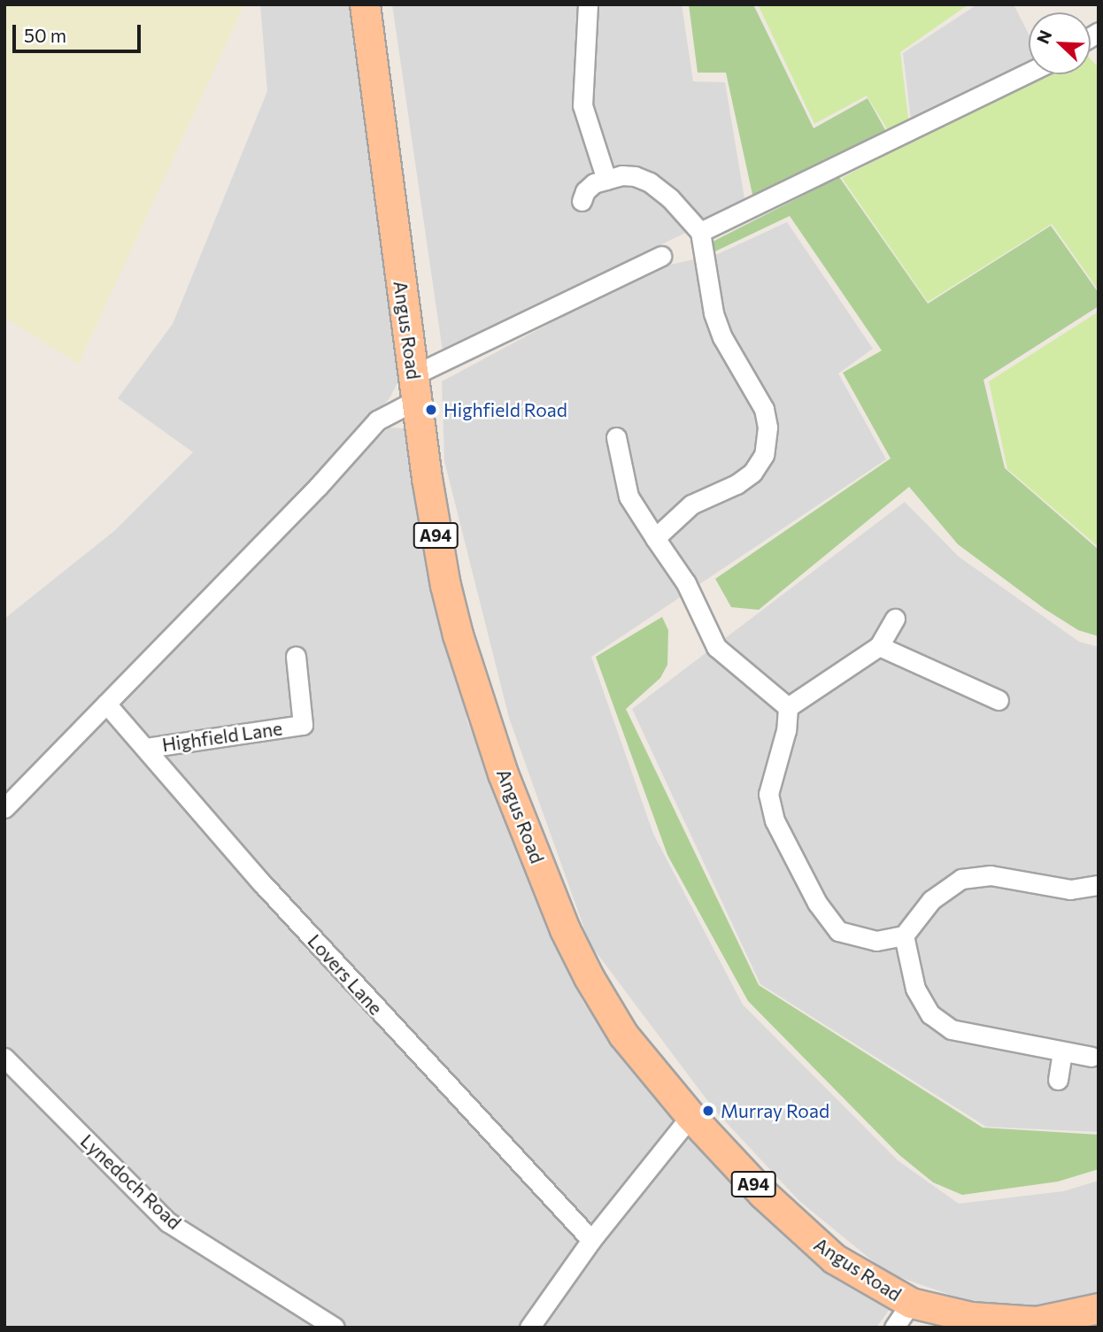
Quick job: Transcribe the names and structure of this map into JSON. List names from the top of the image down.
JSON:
{
  "streets": {
    "main road": ["Angus Road", "A94"],
    "street": ["Highfield Lane", "Lovers Lane", "Lynedoch Road"]
  },
  "crossings": [
    ["Highfield Lane", "Lovers Lane"]
  ],
  "places": ["Highfield Road", "Murray Road"],
  "scale_bar": "50 m",
  "north": "top left"
}
